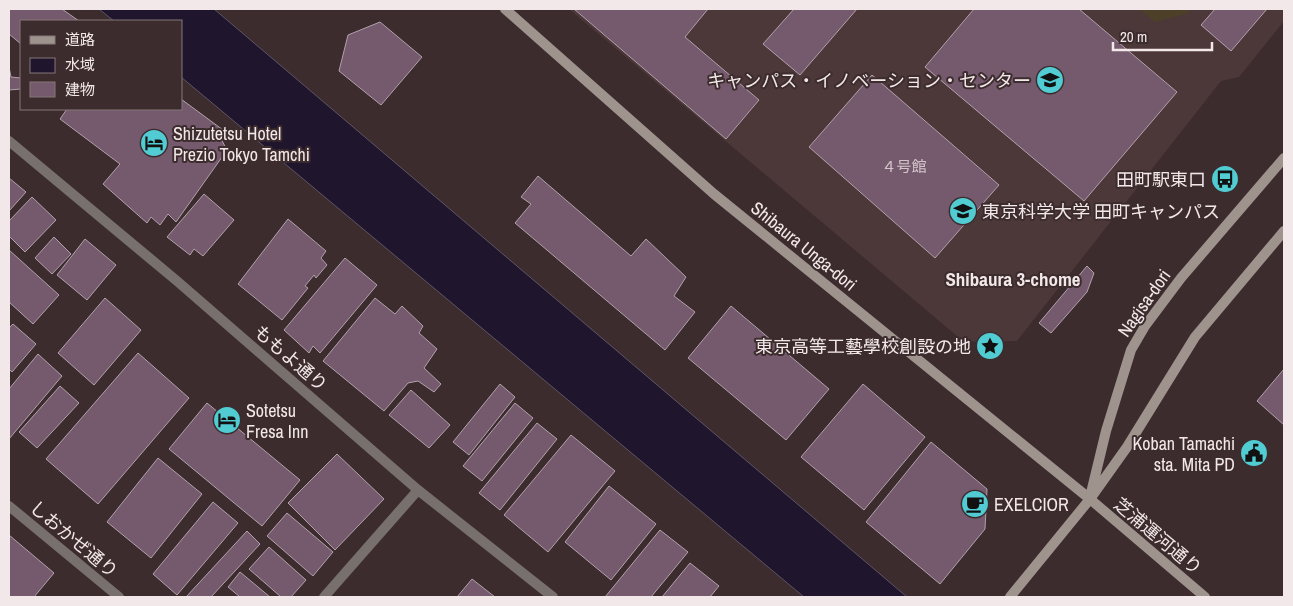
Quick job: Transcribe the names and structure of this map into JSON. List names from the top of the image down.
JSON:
{
  "streets": {
    "street": [
      "Shibaura Unga-dori",
      "Nagisa-dori",
      "ももよ通り",
      "芝浦運河通り",
      "しおかぜ通り"
    ]
  },
  "crossings": [
    ["Shibaura Unga-dori", "Nagisa-dori"],
    ["Shibaura Unga-dori", "芝浦運河通り"],
    ["Nagisa-dori", "芝浦運河通り"]
  ],
  "districts": ["Shibaura 3-chome"],
  "places": {
    "school or university": ["キャンパス・イノベーション・センター", "東京科学大学 田町キャンパス"],
    "hotel": ["Shizutetsu Hotel Prezio Tokyo Tamchi", "Sotetsu Fresa Inn"],
    "bus stop": ["田町駅東口"],
    "place": ["東京高等工藝學校創設の地"],
    "public building": ["Koban Tamachi sta. Mita PD"],
    "cafe": ["EXELCIOR"]
  },
  "house_numbers": ["４号館"],
  "legend": ["道路", "水域", "建物"],
  "scale_bar": "20 m"
}
